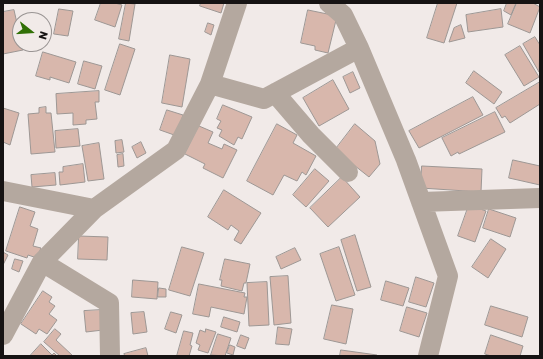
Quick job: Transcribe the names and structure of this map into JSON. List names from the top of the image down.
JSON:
{
  "north": "right"
}
